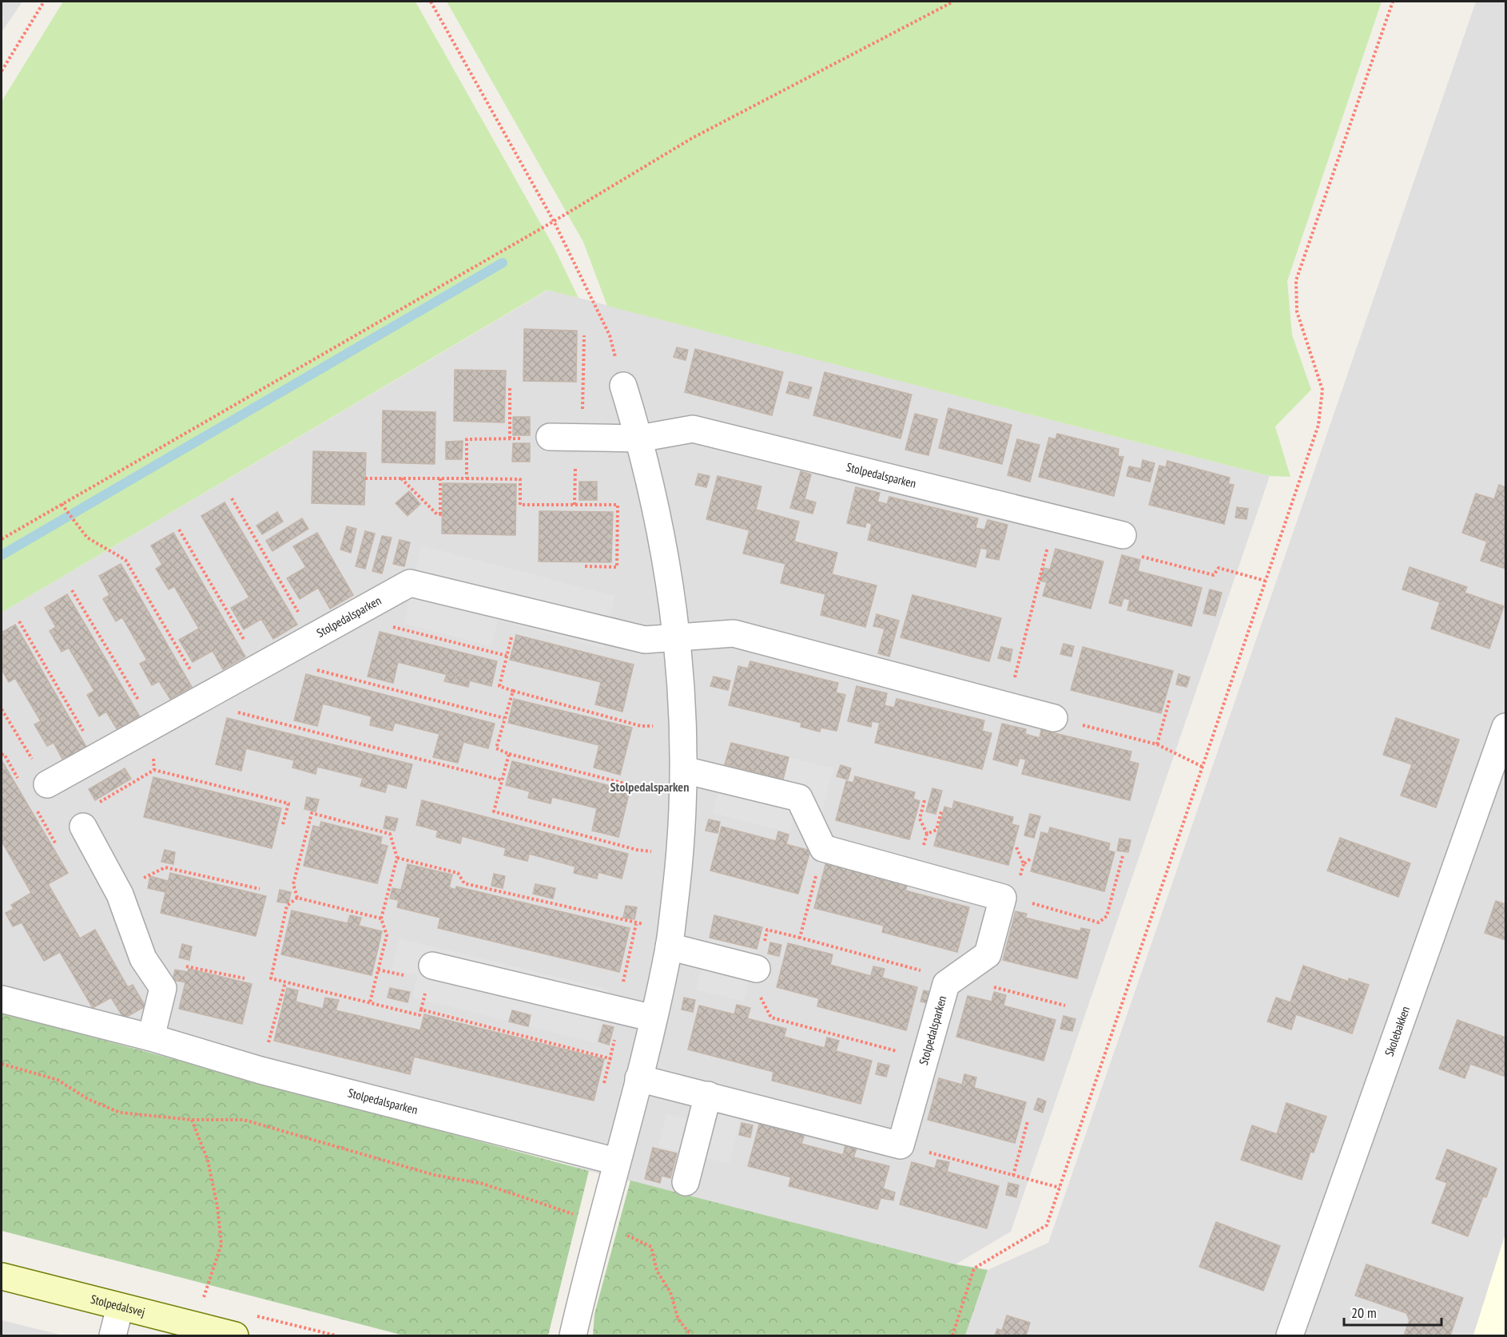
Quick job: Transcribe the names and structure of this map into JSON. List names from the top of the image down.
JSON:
{
  "streets": {
    "street": ["Stolpedalsparken", "Skolebakken", "Stolpedalsvej"]
  },
  "districts": ["Stolpedalsparken"],
  "scale_bar": "20 m"
}
